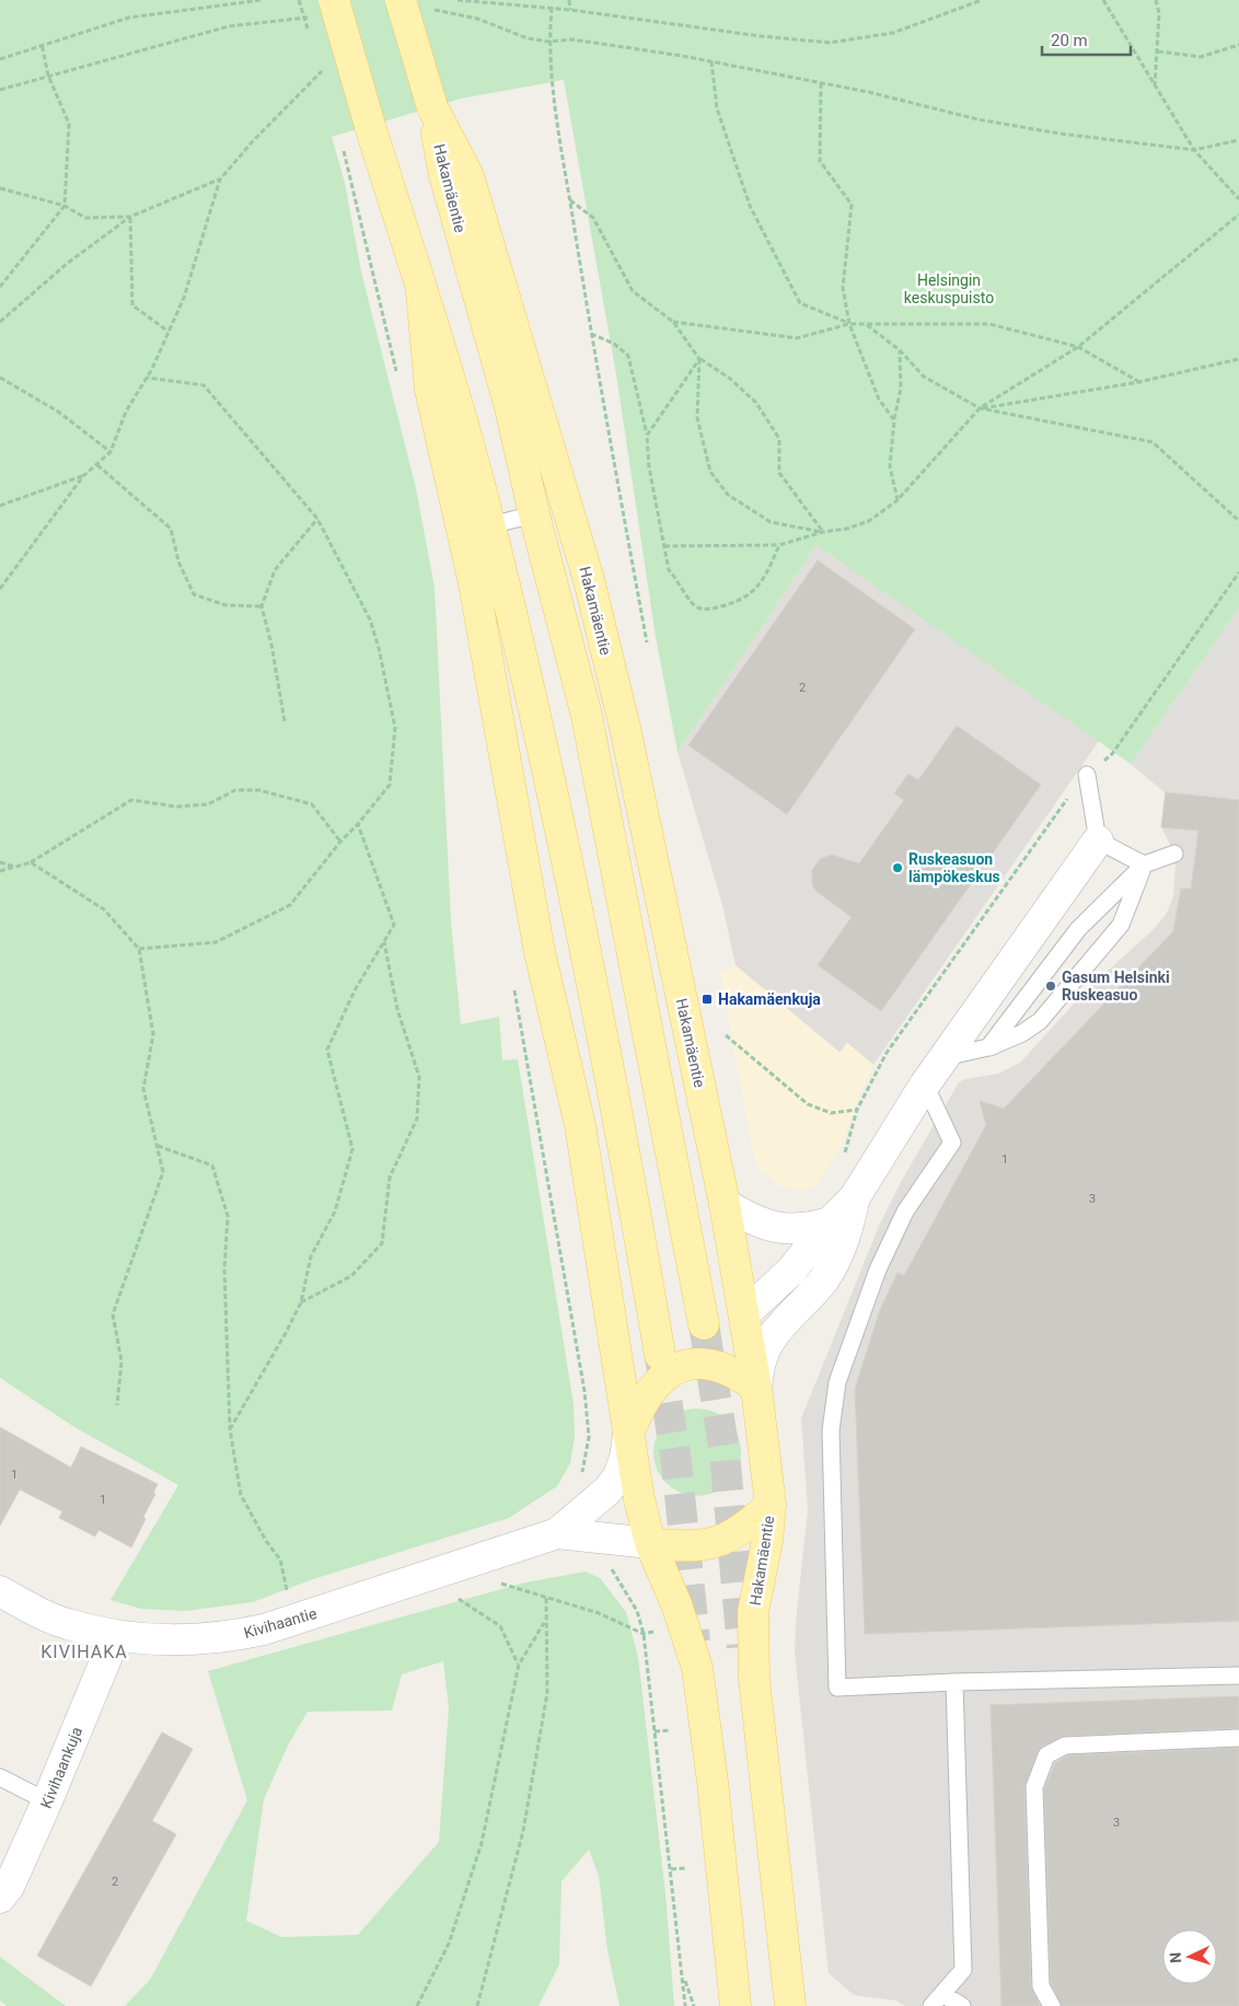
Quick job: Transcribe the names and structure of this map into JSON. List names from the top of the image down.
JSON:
{
  "streets": {
    "main road": ["Hakamäentie"],
    "street": ["Kivihaantie", "Kivihaankuja"]
  },
  "crossings": [
    ["Hakamäentie", "Kivihaantie"],
    ["Kivihaantie", "Kivihaankuja"]
  ],
  "districts": ["KIVIHAKA"],
  "parks": ["Helsingin keskuspuisto"],
  "places": {
    "other": ["Ruskeasuon lämpökeskus", "Gasum Helsinki Ruskeasuo"],
    "transit": ["Hakamäenkuja"]
  },
  "house_numbers": [
    "2",
    "1",
    "3",
    "1",
    "1",
    "3",
    "2"
  ],
  "scale_bar": "20 m",
  "north": "left"
}
